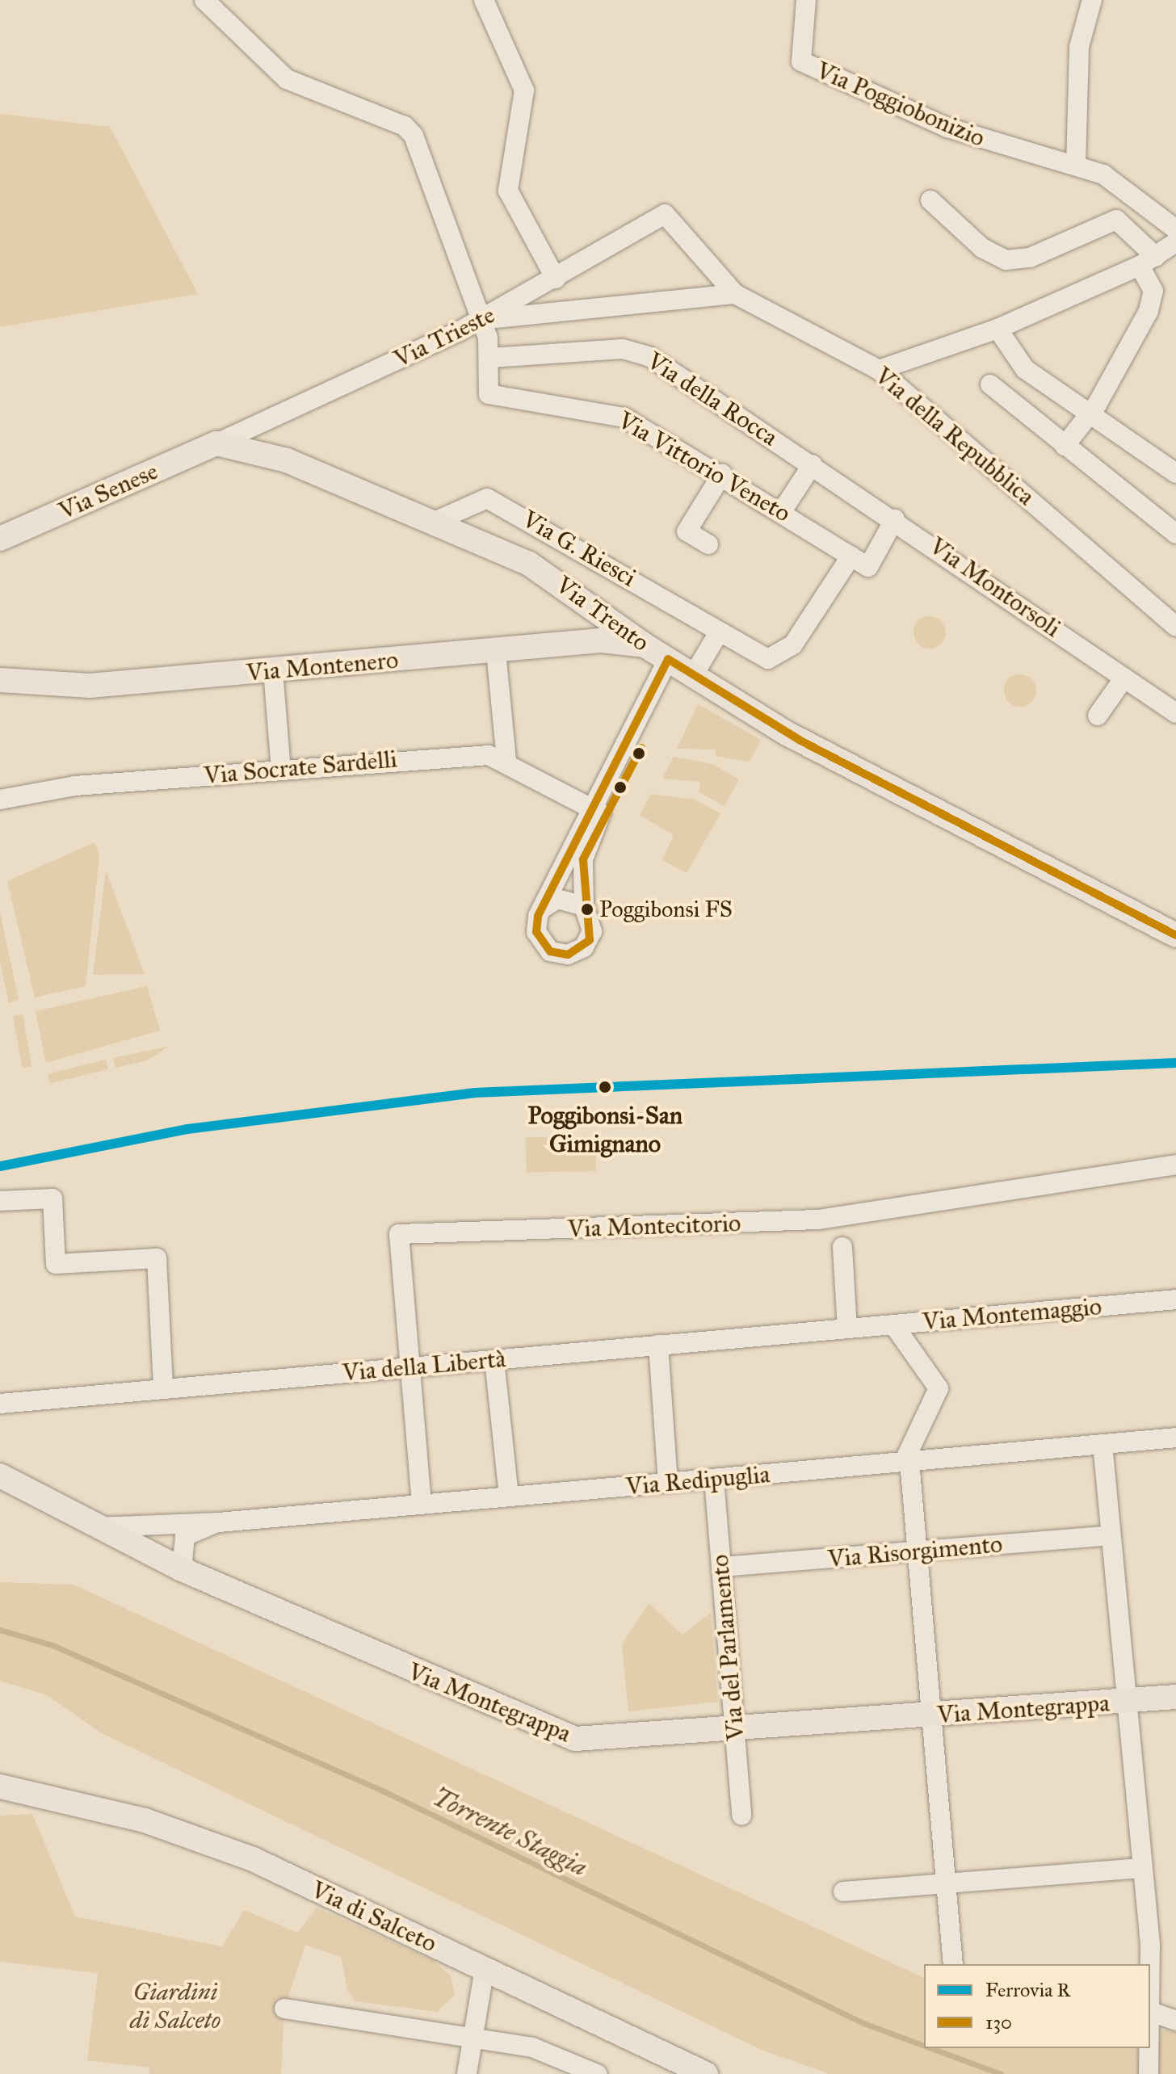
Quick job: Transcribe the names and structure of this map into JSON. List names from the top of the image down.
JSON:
{
  "streets": {
    "main road": [
      "Via Senese",
      "Via Trento",
      "Via Montenero",
      "Via Montegrappa",
      "Via di Salceto"
    ],
    "street": [
      "Via Poggiobonizio",
      "Via Trieste",
      "Via della Rocca",
      "Via della Repubblica",
      "Via Vittorio Veneto",
      "Via G. Riesci",
      "Via Montorsoli",
      "Via Socrate Sardelli",
      "Via Montecitorio",
      "Via Montemaggio",
      "Via della Libertà",
      "Via Redipuglia",
      "Via Risorgimento",
      "Via del Parlamento"
    ]
  },
  "crossings": [
    ["Via Trieste", "Via della Repubblica"],
    ["Via Trieste", "Via Senese"],
    ["Via Trieste", "Via Trento"],
    ["Via della Rocca", "Via Vittorio Veneto"],
    ["Via della Rocca", "Via Montorsoli"],
    ["Via Vittorio Veneto", "Via G. Riesci"],
    ["Via Vittorio Veneto", "Via Montorsoli"],
    ["Via Senese", "Via Trento"],
    ["Via G. Riesci", "Via Trento"],
    ["Via Trento", "Via Montenero"],
    ["Via Montecitorio", "Via della Libertà"],
    ["Via Montecitorio", "Via Redipuglia"],
    ["Via Montemaggio", "Via della Libertà"],
    ["Via Redipuglia", "Via del Parlamento"],
    ["Via Redipuglia", "Via Montegrappa"],
    ["Via Risorgimento", "Via del Parlamento"],
    ["Via del Parlamento", "Via Montegrappa"]
  ],
  "water": ["Torrente Staggia"],
  "parks": ["Giardini di Salceto"],
  "places": ["Poggibonsi FS", "Poggibonsi-San Gimignano"],
  "lines": ["transit line 130", "rail line R"],
  "legend": ["Ferrovia R", "130"]
}
